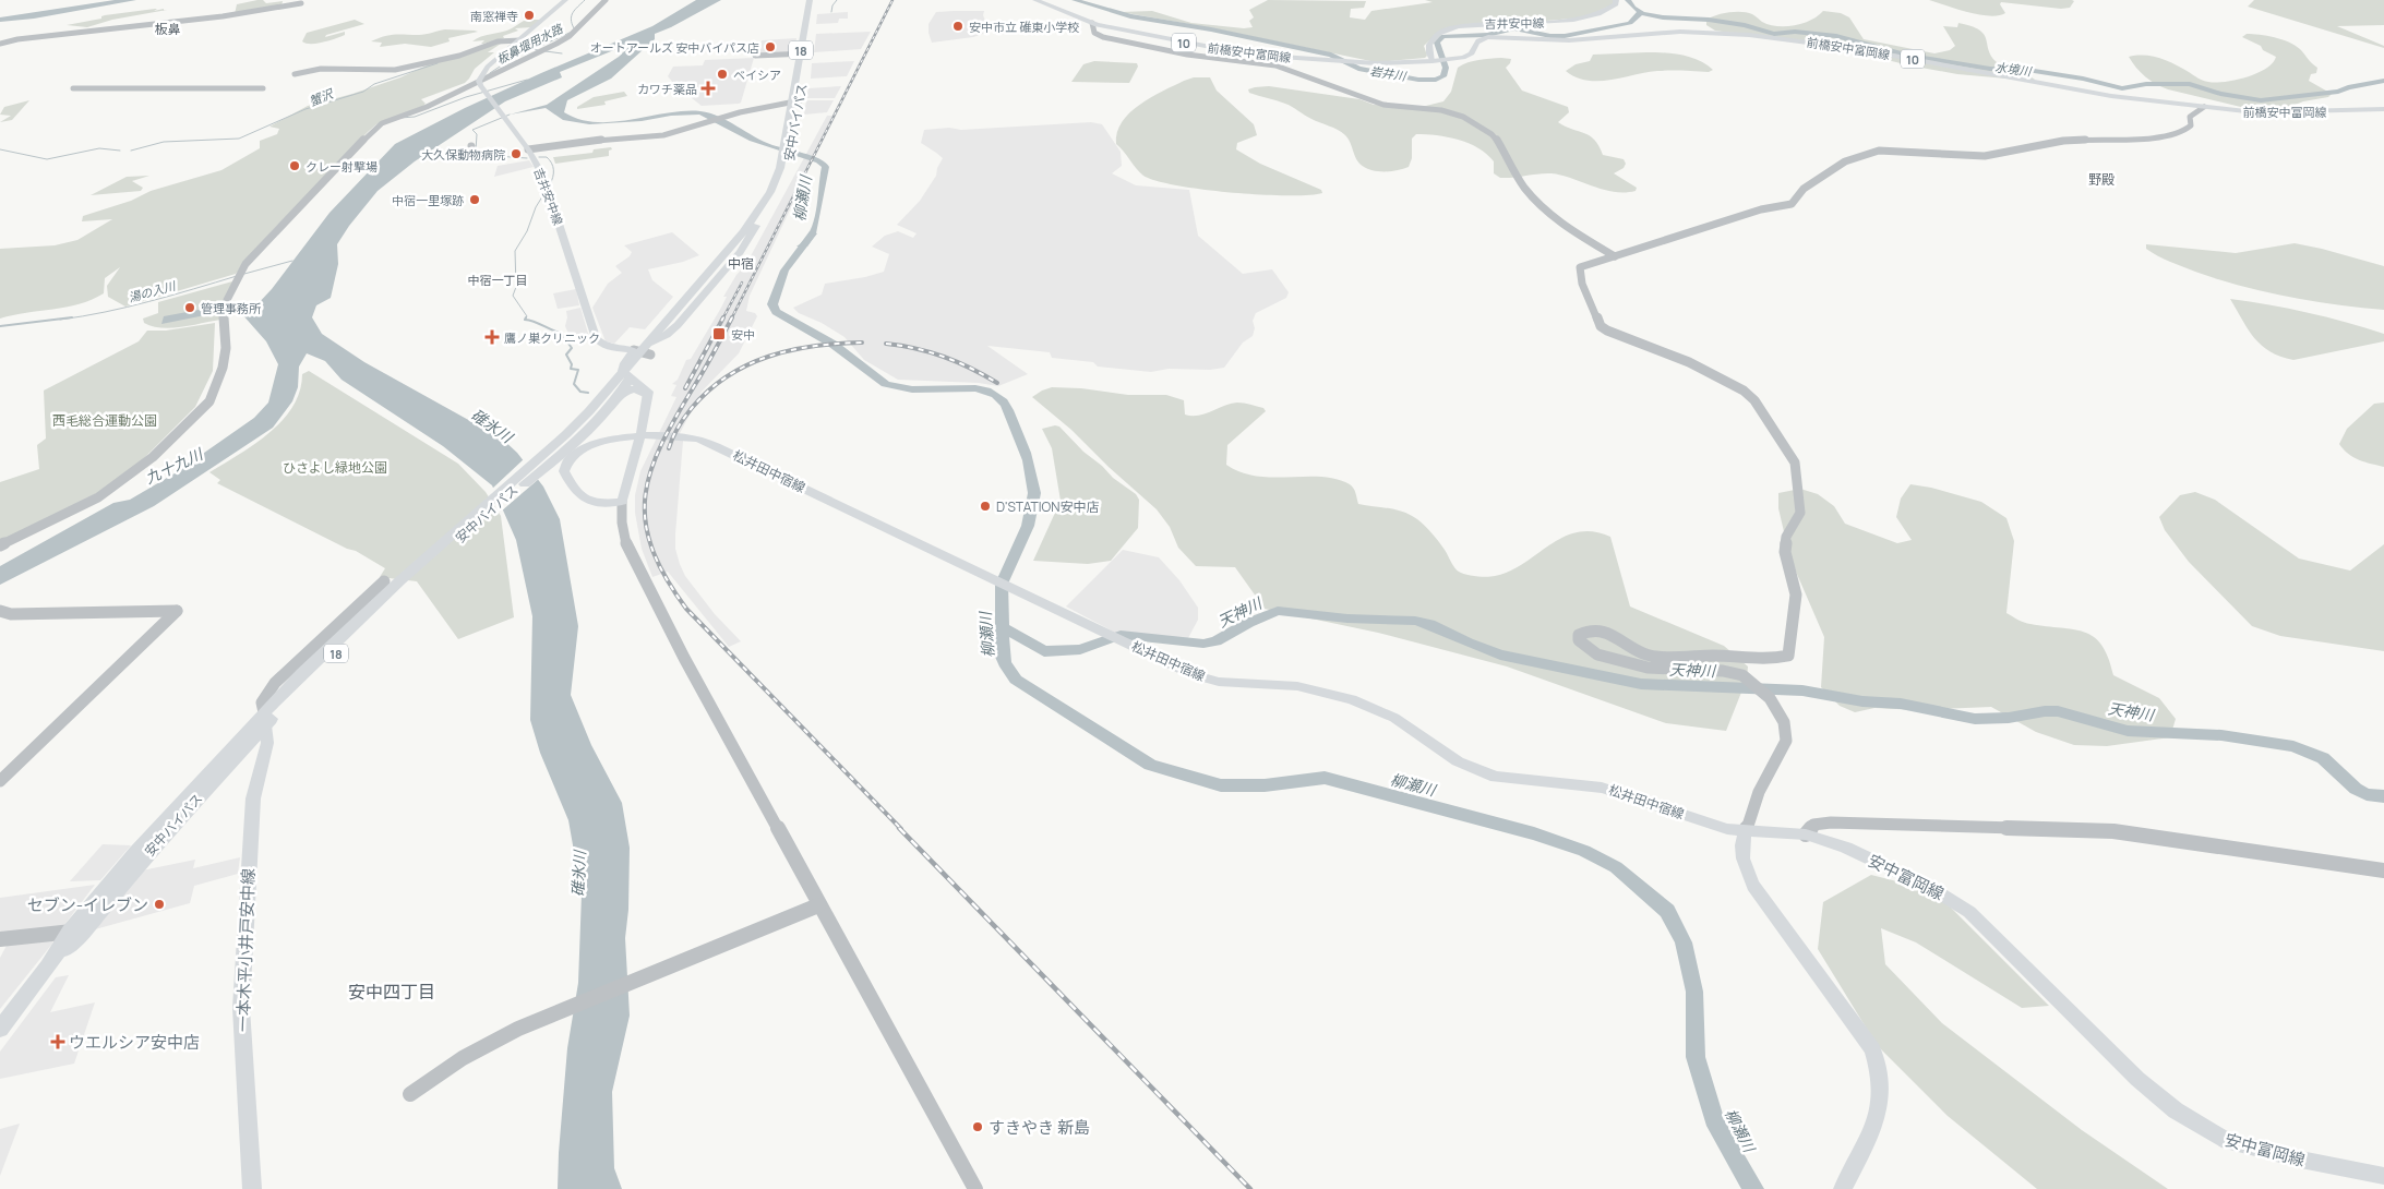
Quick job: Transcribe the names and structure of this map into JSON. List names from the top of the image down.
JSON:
{
  "streets": {
    "main road": [
      "吉井安中線",
      "10",
      "前橋安中富岡線",
      "18",
      "安中バイパス",
      "松井田中宿線",
      "安中富岡線",
      "一本木平小井戸安中線"
    ]
  },
  "crossings": [
    ["吉井安中線", "前橋安中富岡線"],
    ["安中バイパス", "一本木平小井戸安中線"],
    ["松井田中宿線", "安中富岡線"]
  ],
  "districts": [
    "板鼻",
    "野殿",
    "中宿",
    "中宿一丁目",
    "安中四丁目"
  ],
  "water": [
    "板鼻堰用水路",
    "水境川",
    "岩井川",
    "蟹沢",
    "柳瀬川",
    "湯の入川",
    "碓氷川",
    "九十九川",
    "天神川"
  ],
  "parks": ["西毛総合運動公園", "ひさよし緑地公園"],
  "places": {
    "other": [
      "南窓禅寺",
      "安中市立 碓東小学校",
      "オートアールズ 安中バイパス店",
      "ベイシア",
      "大久保動物病院",
      "クレー射撃場",
      "中宿一里塚跡",
      "管理事務所",
      "D'STATION安中店",
      "セブン-イレブン",
      "すきやき 新島"
    ],
    "health": ["カワチ薬品", "鷹ノ巣クリニック", "ウエルシア安中店"],
    "transit": ["安中"]
  }
}
